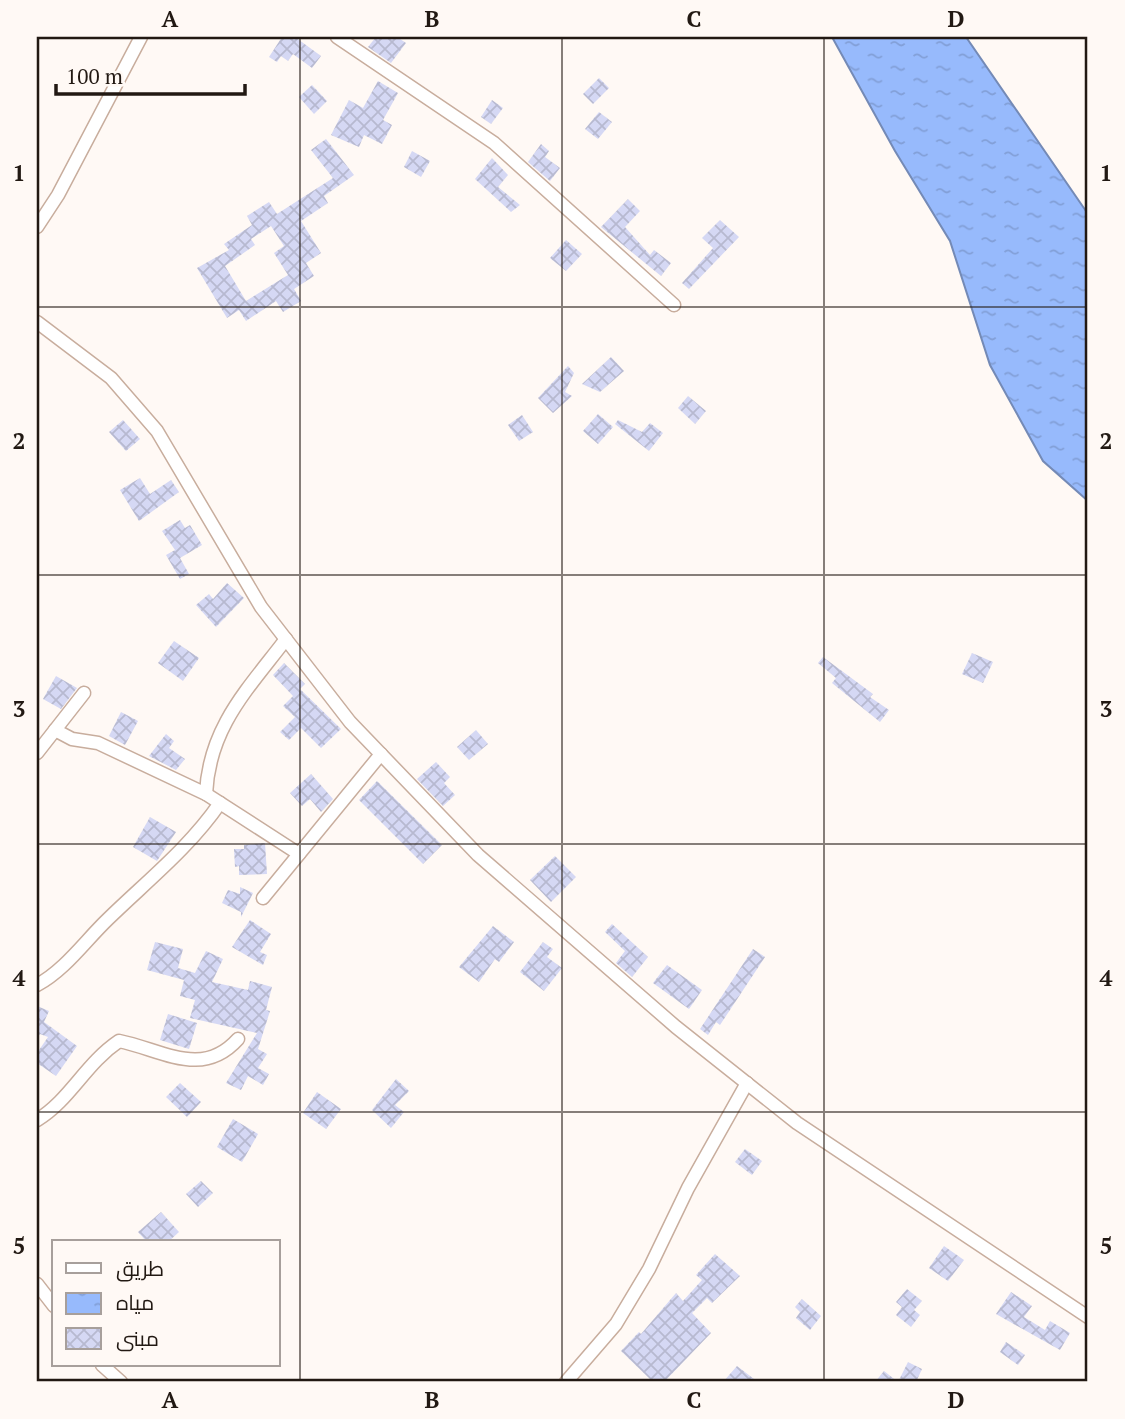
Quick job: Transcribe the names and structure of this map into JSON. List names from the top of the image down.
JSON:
{
  "legend": ["طريق", "مياه", "مبنى"],
  "scale_bar": "100 m",
  "grid": {
    "columns": [
      "A",
      "B",
      "C",
      "D"
    ],
    "rows": [
      "1",
      "2",
      "3",
      "4",
      "5"
    ]
  }
}
